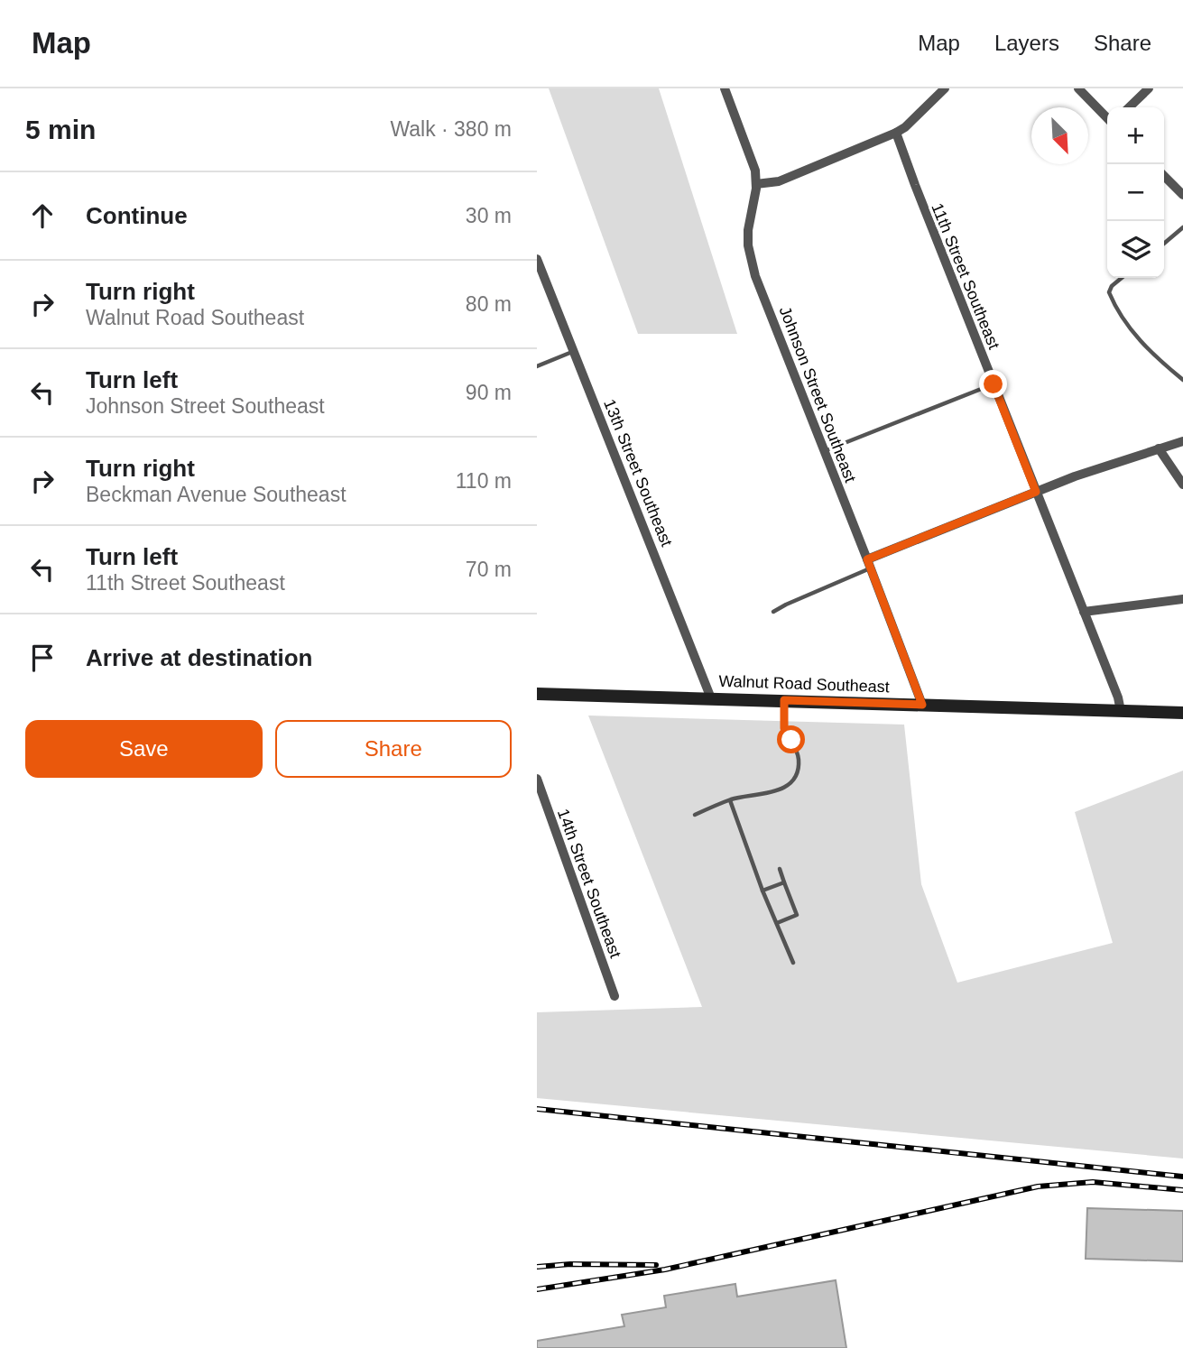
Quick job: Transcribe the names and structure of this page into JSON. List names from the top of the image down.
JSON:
{
  "streets": {
    "main road": ["Walnut Road Southeast"],
    "street": [
      "11th Street Southeast",
      "Johnson Street Southeast",
      "13th Street Southeast",
      "14th Street Southeast"
    ]
  },
  "crossings": [
    ["11th Street Southeast", "Walnut Road Southeast"],
    ["Johnson Street Southeast", "Walnut Road Southeast"],
    ["13th Street Southeast", "Walnut Road Southeast"]
  ],
  "north": "bottom right",
  "page": {
    "header": "Map",
    "nav": ["Map", "Layers", "Share"],
    "heading": ["5 min", "Walk · 380 m"],
    "map_buttons": ["+", "−"],
    "list": [
      ["Continue", "30 m"],
      ["Turn right", "Walnut Road Southeast", "80 m"],
      ["Turn left", "Johnson Street Southeast", "90 m"],
      ["Turn right", "Beckman Avenue Southeast", "110 m"],
      ["Turn left", "11th Street Southeast", "70 m"],
      "Arrive at destination"
    ],
    "buttons": ["Save", "Share"]
  }
}
